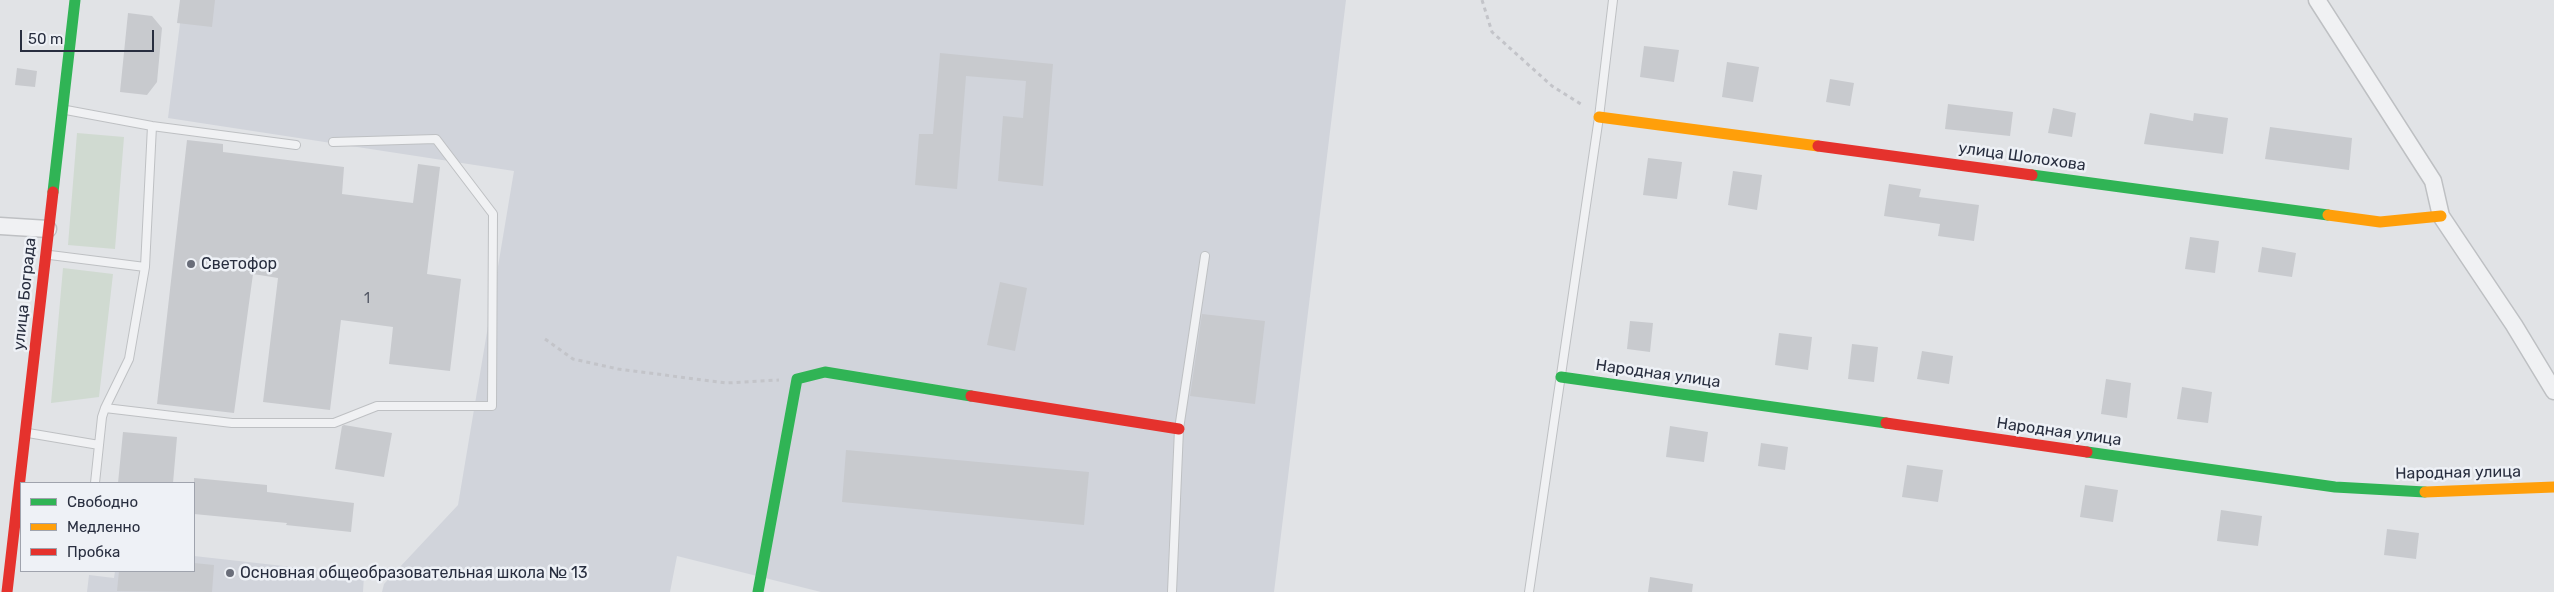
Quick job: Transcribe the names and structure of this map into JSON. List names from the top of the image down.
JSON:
{
  "streets": {
    "street": ["улица Шолохова", "улица Бограда", "Народная улица"]
  },
  "places": ["Светофор", "Основная общеобразовательная школа № 13"],
  "house_numbers": ["1"],
  "legend": ["Свободно", "Медленно", "Пробка"],
  "scale_bar": "50 m"
}
